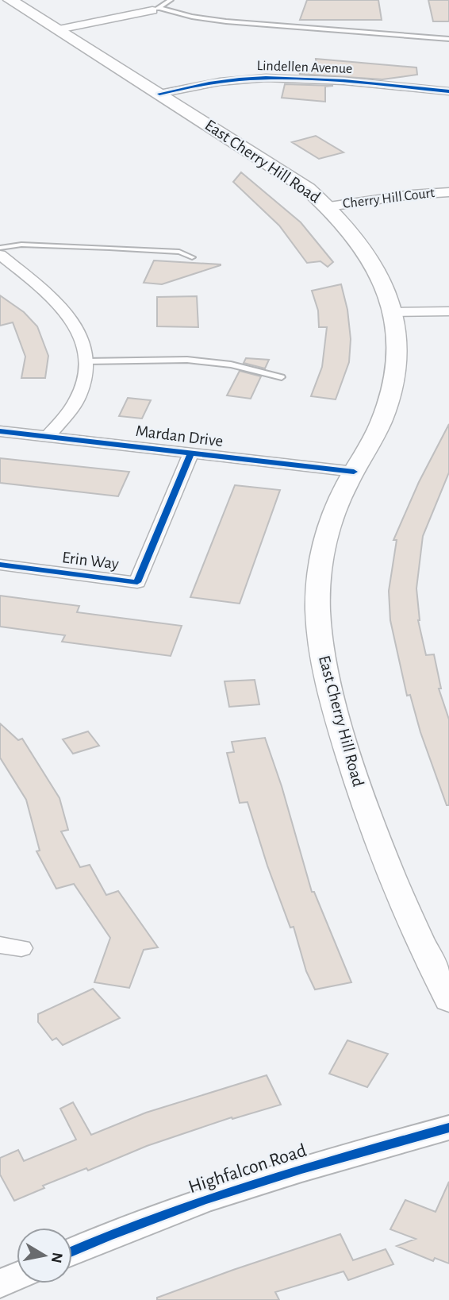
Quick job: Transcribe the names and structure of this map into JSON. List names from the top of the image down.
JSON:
{
  "streets": {
    "main road": ["East Cherry Hill Road"],
    "street": [
      "Lindellen Avenue",
      "Cherry Hill Court",
      "Mardan Drive",
      "Erin Way",
      "Highfalcon Road"
    ]
  },
  "crossings": [
    ["Lindellen Avenue", "East Cherry Hill Road"],
    ["East Cherry Hill Road", "Cherry Hill Court"],
    ["East Cherry Hill Road", "Mardan Drive"],
    ["Mardan Drive", "Erin Way"]
  ],
  "north": "right"
}
